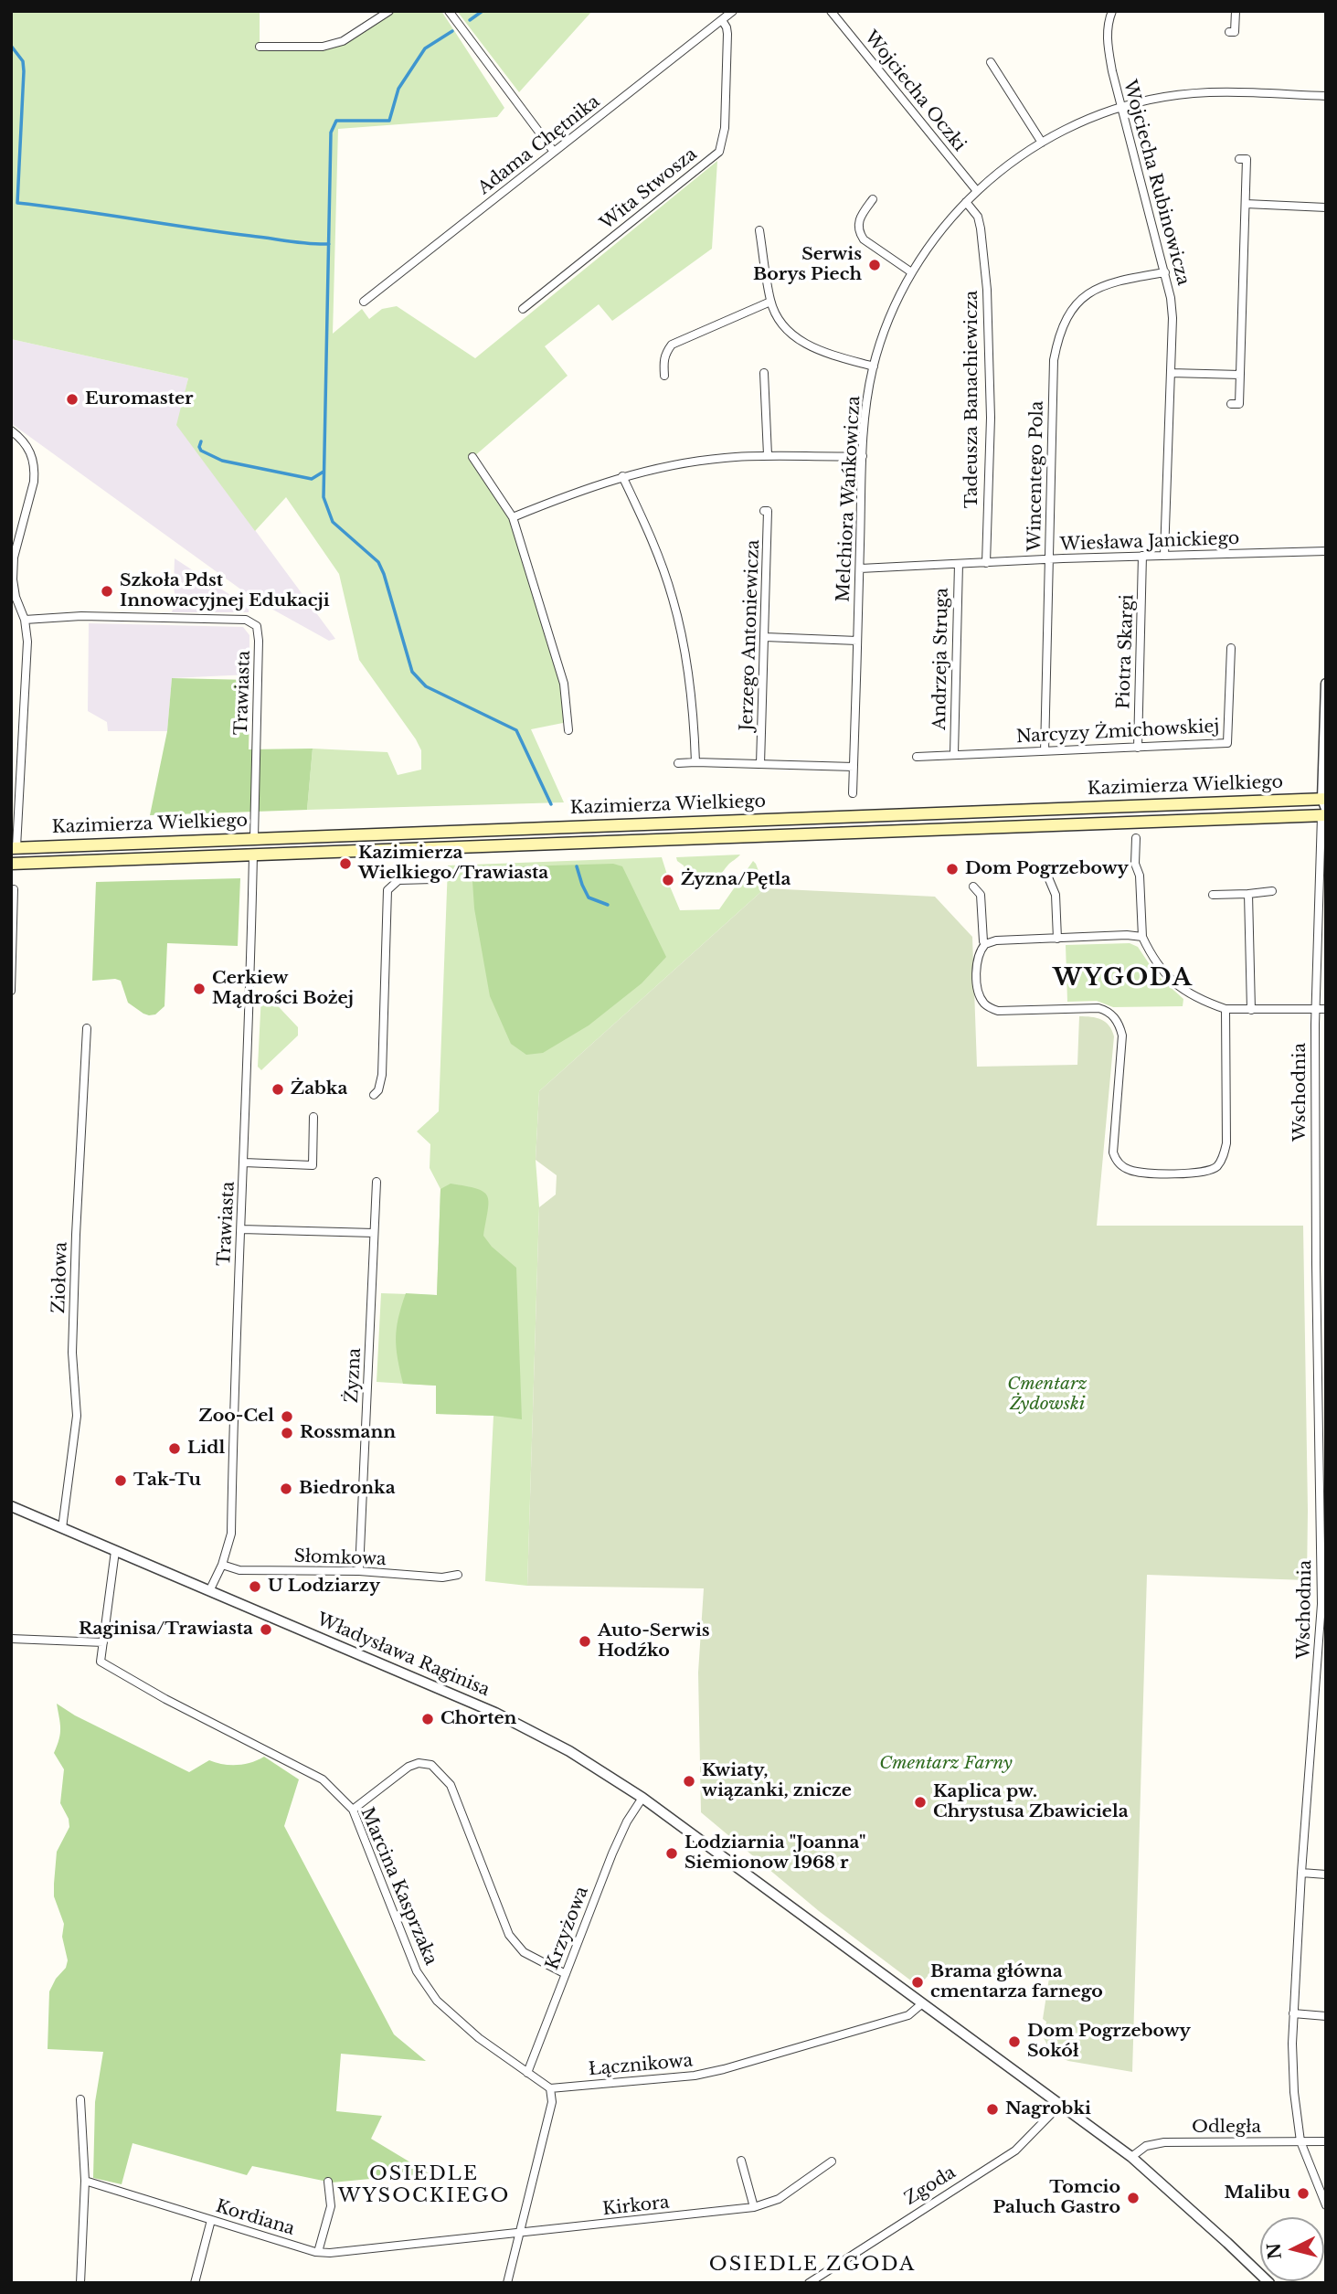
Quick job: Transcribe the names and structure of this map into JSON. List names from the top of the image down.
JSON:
{
  "streets": {
    "main road": ["Kazimierza Wielkiego"],
    "street": [
      "Wojciecha Oczki",
      "Adama Chętnika",
      "Wojciecha Rubinowicza",
      "Wita Stwosza",
      "Tadeusza Banachiewicza",
      "Wincentego Pola",
      "Melchiora Wańkowicza",
      "Wiesława Janickiego",
      "Jerzego Antoniewicza",
      "Piotra Skargi",
      "Andrzeja Struga",
      "Trawiasta",
      "Narcyzy Żmichowskiej",
      "Wschodnia",
      "Ziołowa",
      "Żyzna",
      "Słomkowa",
      "Władysława Raginisa",
      "Marcina Kasprzaka",
      "Krzyżowa",
      "Łącznikowa",
      "Odległa",
      "Zgoda",
      "Kirkora",
      "Kordiana"
    ]
  },
  "crossings": [
    ["Wojciecha Oczki", "Melchiora Wańkowicza"],
    ["Adama Chętnika", "Wita Stwosza"],
    ["Wojciecha Rubinowicza", "Wincentego Pola"],
    ["Wojciecha Rubinowicza", "Melchiora Wańkowicza"],
    ["Wojciecha Rubinowicza", "Wiesława Janickiego"],
    ["Tadeusza Banachiewicza", "Melchiora Wańkowicza"],
    ["Tadeusza Banachiewicza", "Wiesława Janickiego"],
    ["Wincentego Pola", "Wiesława Janickiego"],
    ["Wincentego Pola", "Narcyzy Żmichowskiej"],
    ["Melchiora Wańkowicza", "Wiesława Janickiego"],
    ["Wiesława Janickiego", "Piotra Skargi"],
    ["Wiesława Janickiego", "Andrzeja Struga"],
    ["Piotra Skargi", "Narcyzy Żmichowskiej"],
    ["Andrzeja Struga", "Narcyzy Żmichowskiej"],
    ["Trawiasta", "Kazimierza Wielkiego"],
    ["Trawiasta", "Słomkowa"],
    ["Trawiasta", "Władysława Raginisa"],
    ["Kazimierza Wielkiego", "Wschodnia"],
    ["Wschodnia", "Odległa"],
    ["Ziołowa", "Władysława Raginisa"],
    ["Żyzna", "Słomkowa"],
    ["Władysława Raginisa", "Marcina Kasprzaka"],
    ["Władysława Raginisa", "Krzyżowa"],
    ["Władysława Raginisa", "Łącznikowa"],
    ["Władysława Raginisa", "Odległa"],
    ["Władysława Raginisa", "Zgoda"],
    ["Marcina Kasprzaka", "Krzyżowa"],
    ["Marcina Kasprzaka", "Łącznikowa"],
    ["Kirkora", "Kordiana"]
  ],
  "districts": ["WYGODA", "OSIEDLE WYSOCKIEGO", "OSIEDLE ZGODA"],
  "parks": ["Cmentarz Żydowski", "Cmentarz Farny"],
  "places": [
    "Serwis Borys Piech",
    "Euromaster",
    "Szkoła Pdst Innowacyjnej Edukacji",
    "Kazimierza Wielkiego/Trawiasta",
    "Dom Pogrzebowy",
    "Żyzna/Pętla",
    "Cerkiew Mądrości Bożej",
    "Żabka",
    "Zoo-Cel",
    "Rossmann",
    "Lidl",
    "Tak-Tu",
    "Biedronka",
    "U Lodziarzy",
    "Raginisa/Trawiasta",
    "Auto-Serwis Hodźko",
    "Chorten",
    "Kwiaty, wiązanki, znicze",
    "Kaplica pw. Chrystusa Zbawiciela",
    "Lodziarnia \"Joanna\" Siemionow 1968 r",
    "Brama główna cmentarza farnego",
    "Dom Pogrzebowy Sokół",
    "Nagrobki",
    "Malibu",
    "Tomcio Paluch Gastro"
  ],
  "north": "left"
}
